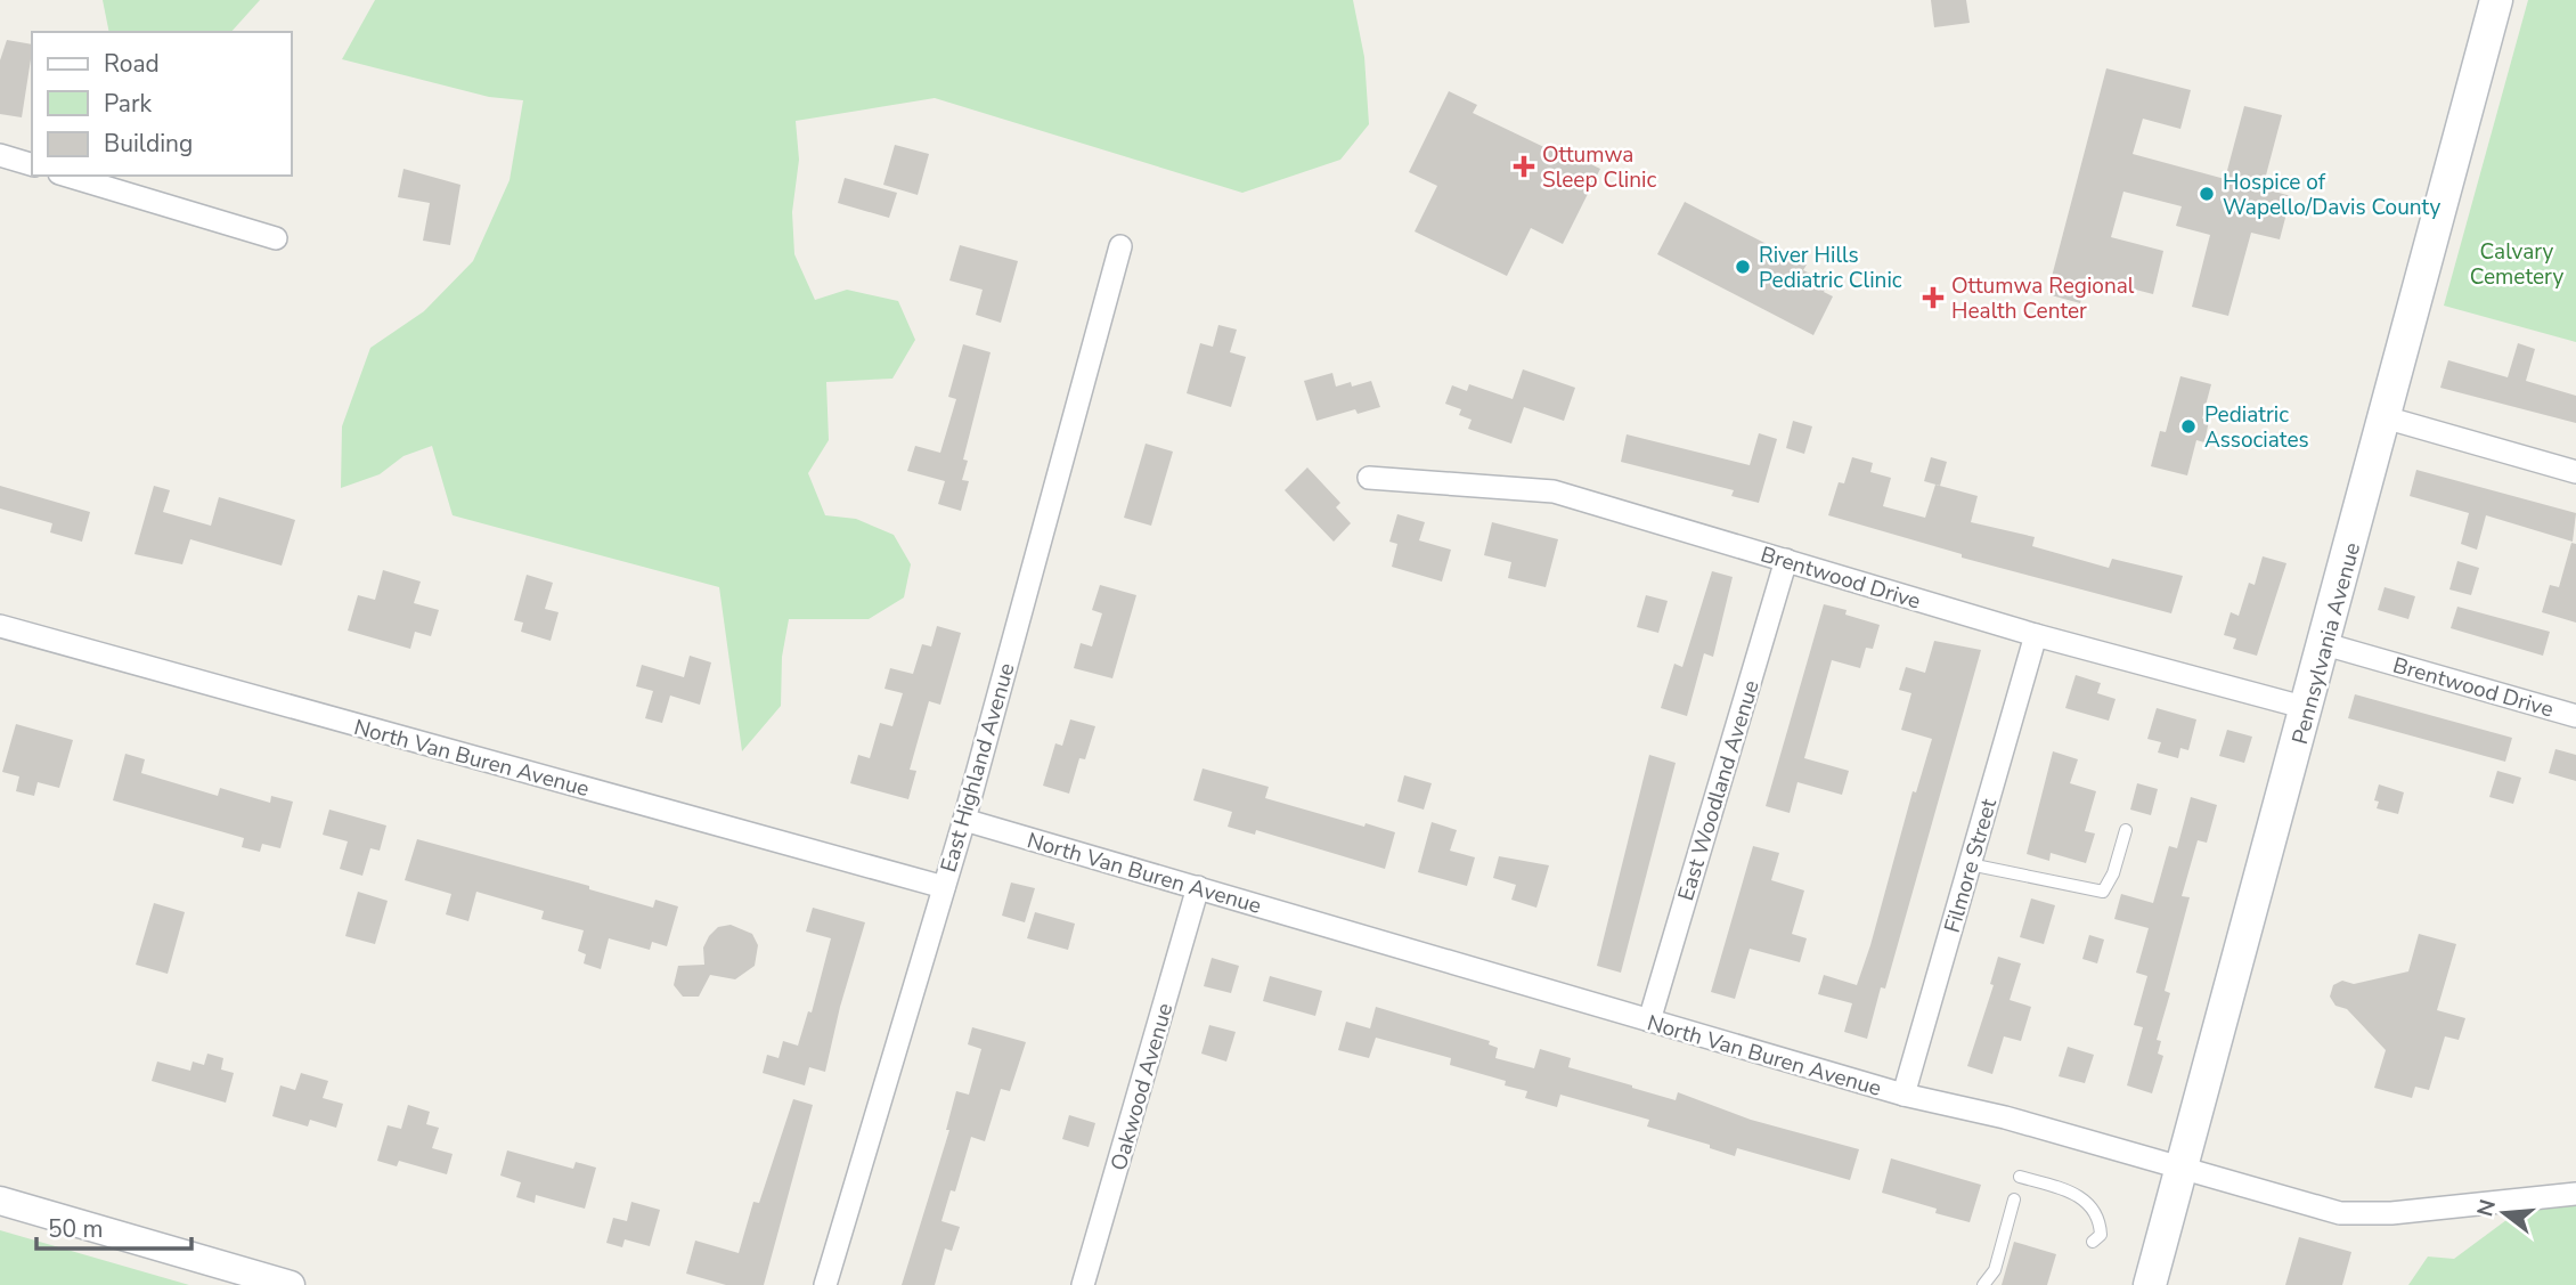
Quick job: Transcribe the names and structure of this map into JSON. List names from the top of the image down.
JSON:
{
  "streets": {
    "main road": ["Pennsylvania Avenue"],
    "street": [
      "Brentwood Drive",
      "North Van Buren Avenue",
      "East Highland Avenue",
      "East Woodland Avenue",
      "Filmore Street",
      "Oakwood Avenue"
    ]
  },
  "crossings": [
    ["Brentwood Drive", "Pennsylvania Avenue"],
    ["Brentwood Drive", "East Woodland Avenue"],
    ["Brentwood Drive", "Filmore Street"],
    ["Pennsylvania Avenue", "North Van Buren Avenue"],
    ["North Van Buren Avenue", "East Highland Avenue"],
    ["North Van Buren Avenue", "East Woodland Avenue"],
    ["North Van Buren Avenue", "Filmore Street"],
    ["North Van Buren Avenue", "Oakwood Avenue"]
  ],
  "parks": ["Calvary Cemetery"],
  "places": {
    "health": ["Ottumwa Sleep Clinic", "Ottumwa Regional Health Center"],
    "other": ["Hospice of Wapello/Davis County", "River Hills Pediatric Clinic", "Pediatric Associates"]
  },
  "legend": ["Road", "Park", "Building"],
  "scale_bar": "50 m",
  "north": "left"
}
